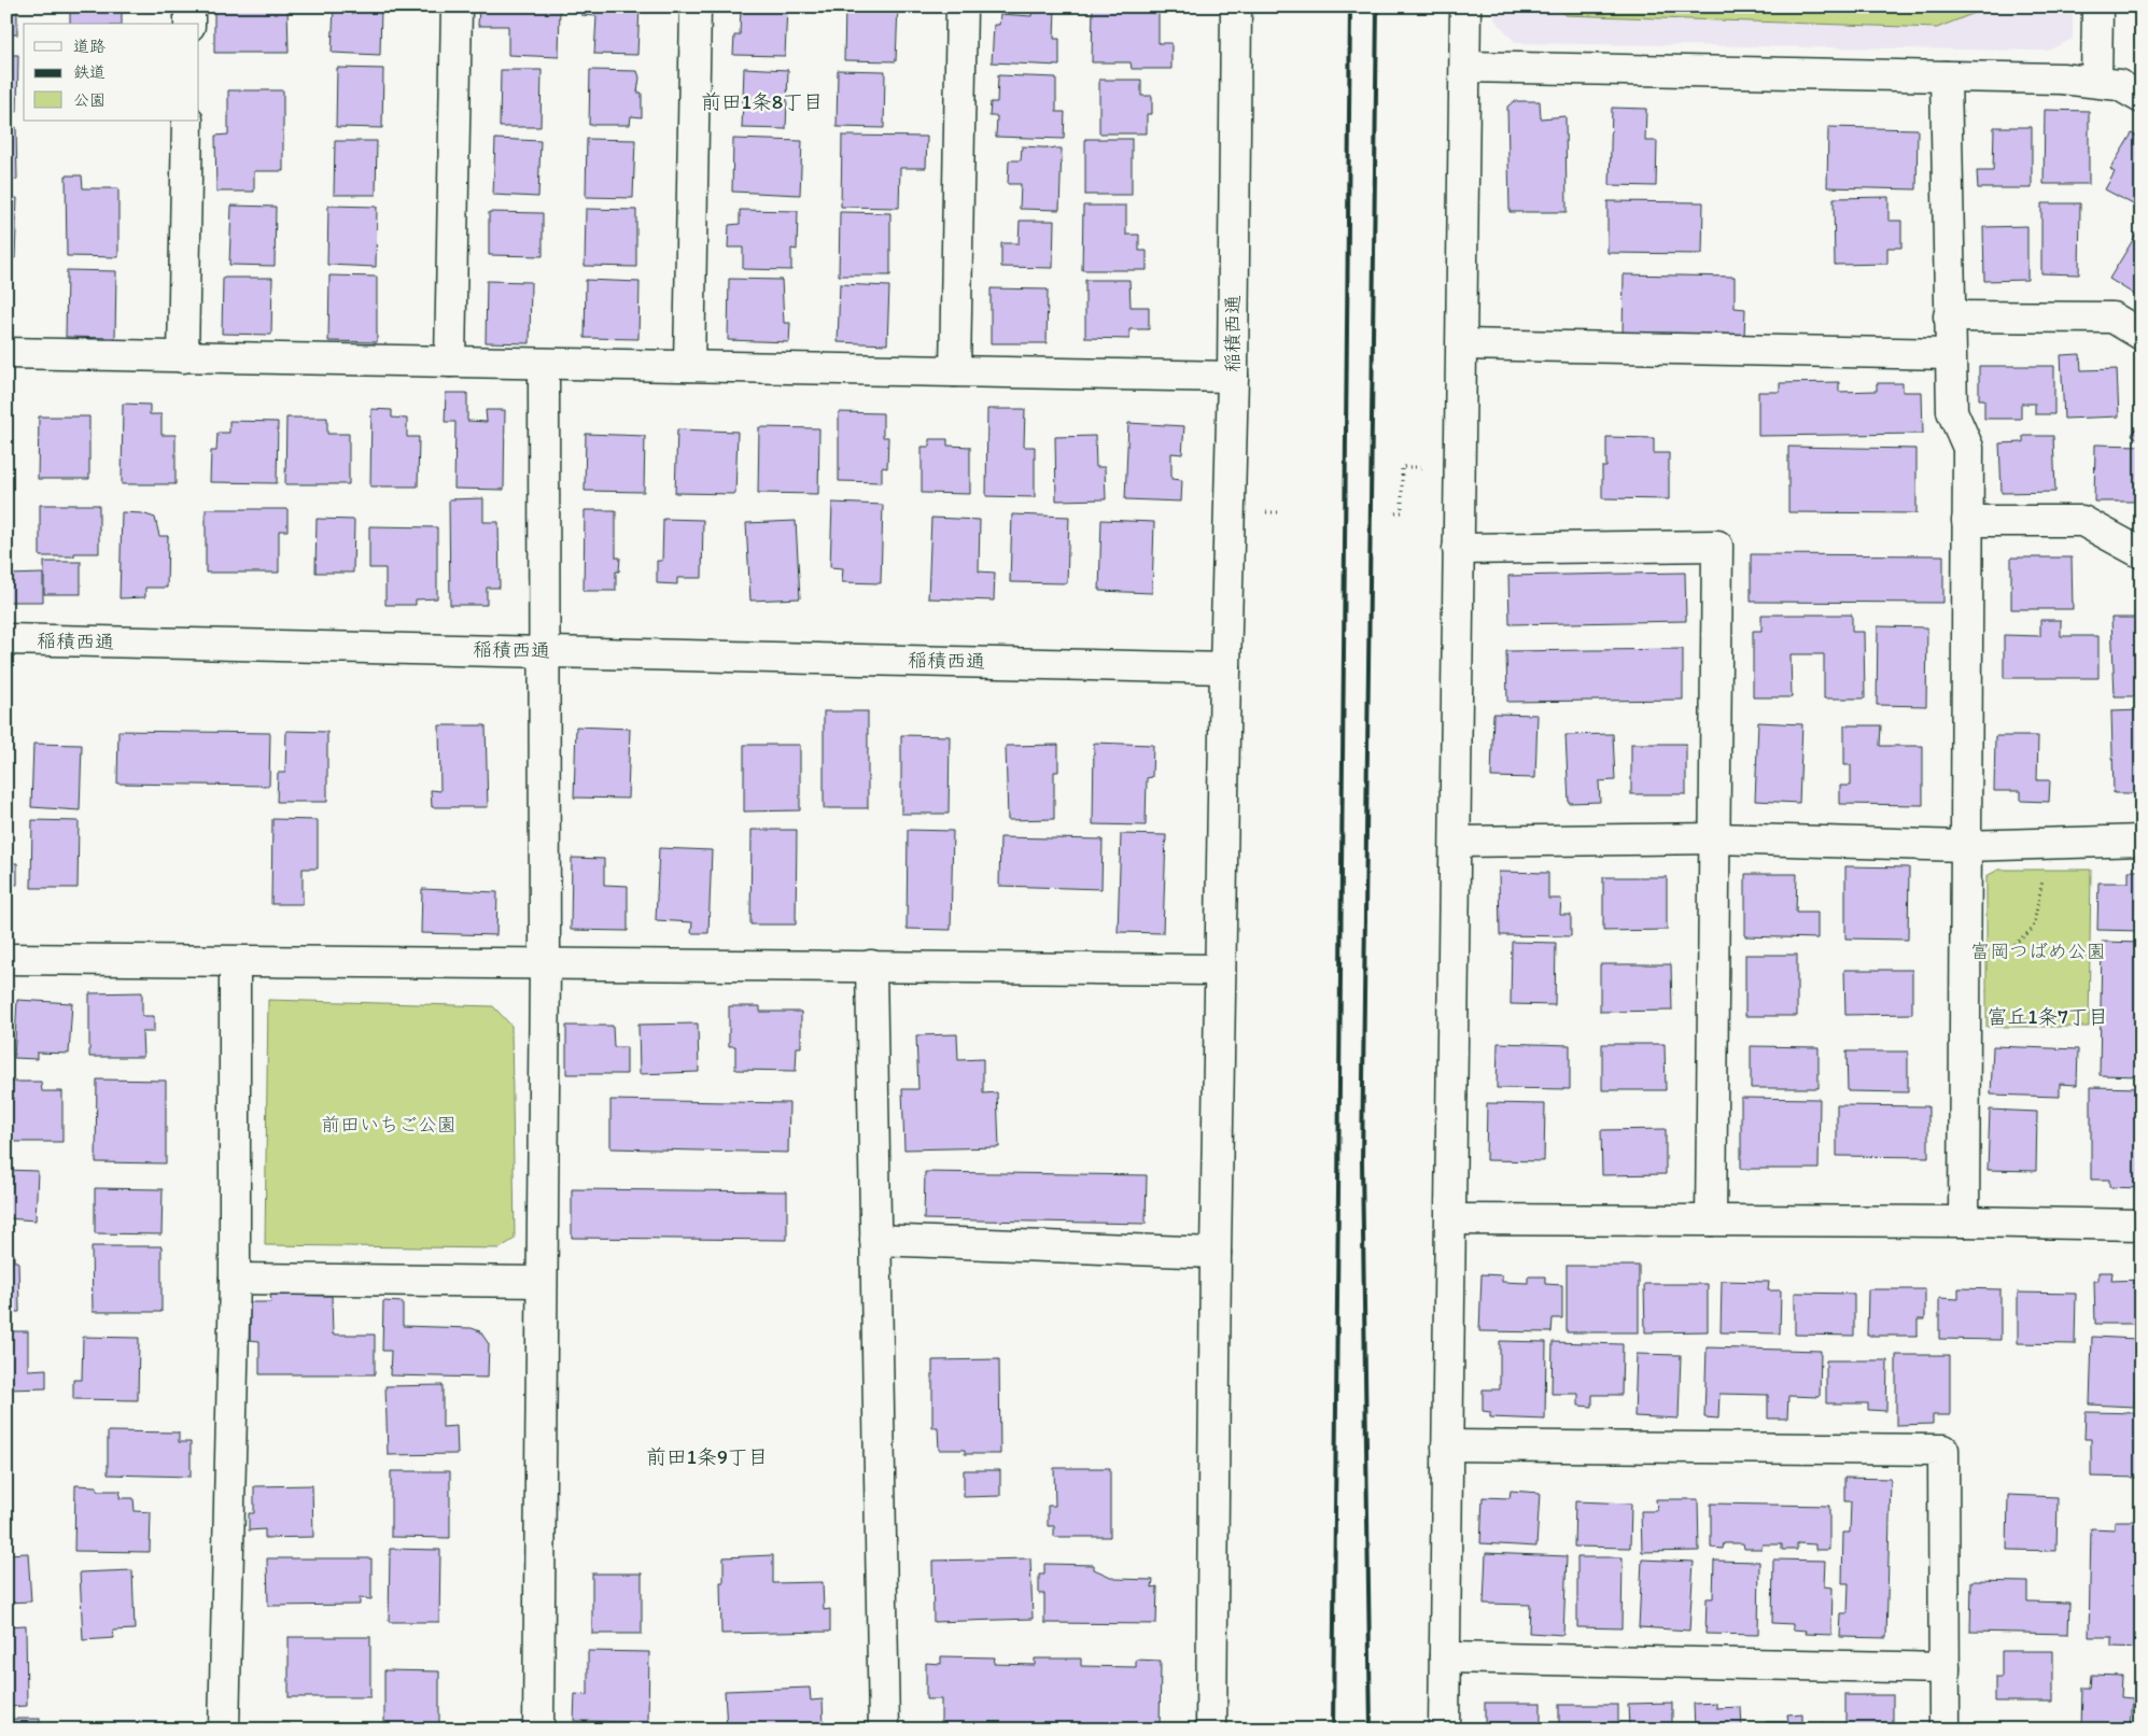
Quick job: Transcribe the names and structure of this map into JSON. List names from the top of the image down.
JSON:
{
  "streets": {
    "street": ["稲積西通"]
  },
  "districts": ["前田1条8丁目", "富丘1条7丁目", "前田1条9丁目"],
  "parks": ["富岡つばめ公園", "前田いちご公園"],
  "legend": ["道路", "鉄道", "公園"]
}
